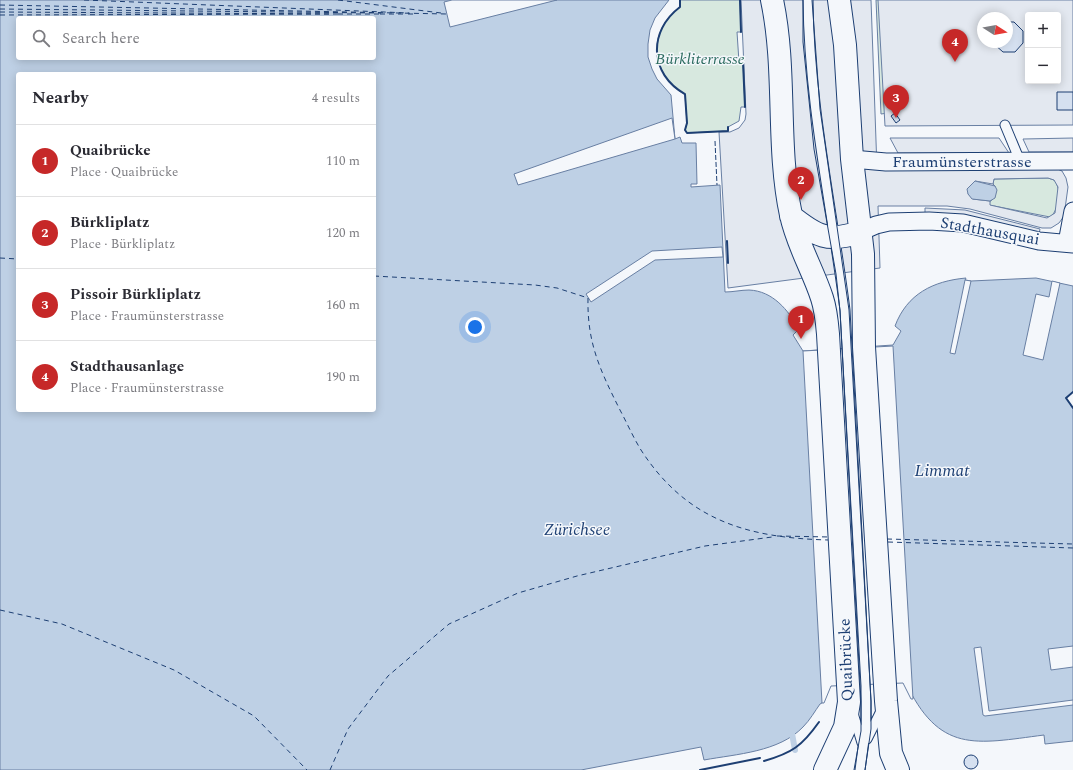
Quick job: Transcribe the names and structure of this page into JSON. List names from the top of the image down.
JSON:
{
  "streets": {
    "main road": ["Quaibrücke"],
    "street": ["Fraumünsterstrasse", "Stadthausquai"]
  },
  "crossings": [
    ["Fraumünsterstrasse", "Quaibrücke"],
    ["Stadthausquai", "Quaibrücke"]
  ],
  "water": ["Limmat", "Zürichsee"],
  "parks": ["Bürkliterrasse"],
  "north": "right",
  "page": {
    "map_buttons": ["+", "−"],
    "search": "Search here",
    "pins": [
      "4",
      "3",
      "2",
      "1"
    ],
    "heading": ["Nearby", "4 results"],
    "list": [
      {
        "mark": "1",
        "name": "Quaibrücke",
        "note": "Place · Quaibrücke",
        "value": "110 m"
      },
      {
        "mark": "2",
        "name": "Bürkliplatz",
        "note": "Place · Bürkliplatz",
        "value": "120 m"
      },
      {
        "mark": "3",
        "name": "Pissoir Bürkliplatz",
        "note": "Place · Fraumünsterstrasse",
        "value": "160 m"
      },
      {
        "mark": "4",
        "name": "Stadthausanlage",
        "note": "Place · Fraumünsterstrasse",
        "value": "190 m"
      }
    ]
  }
}
